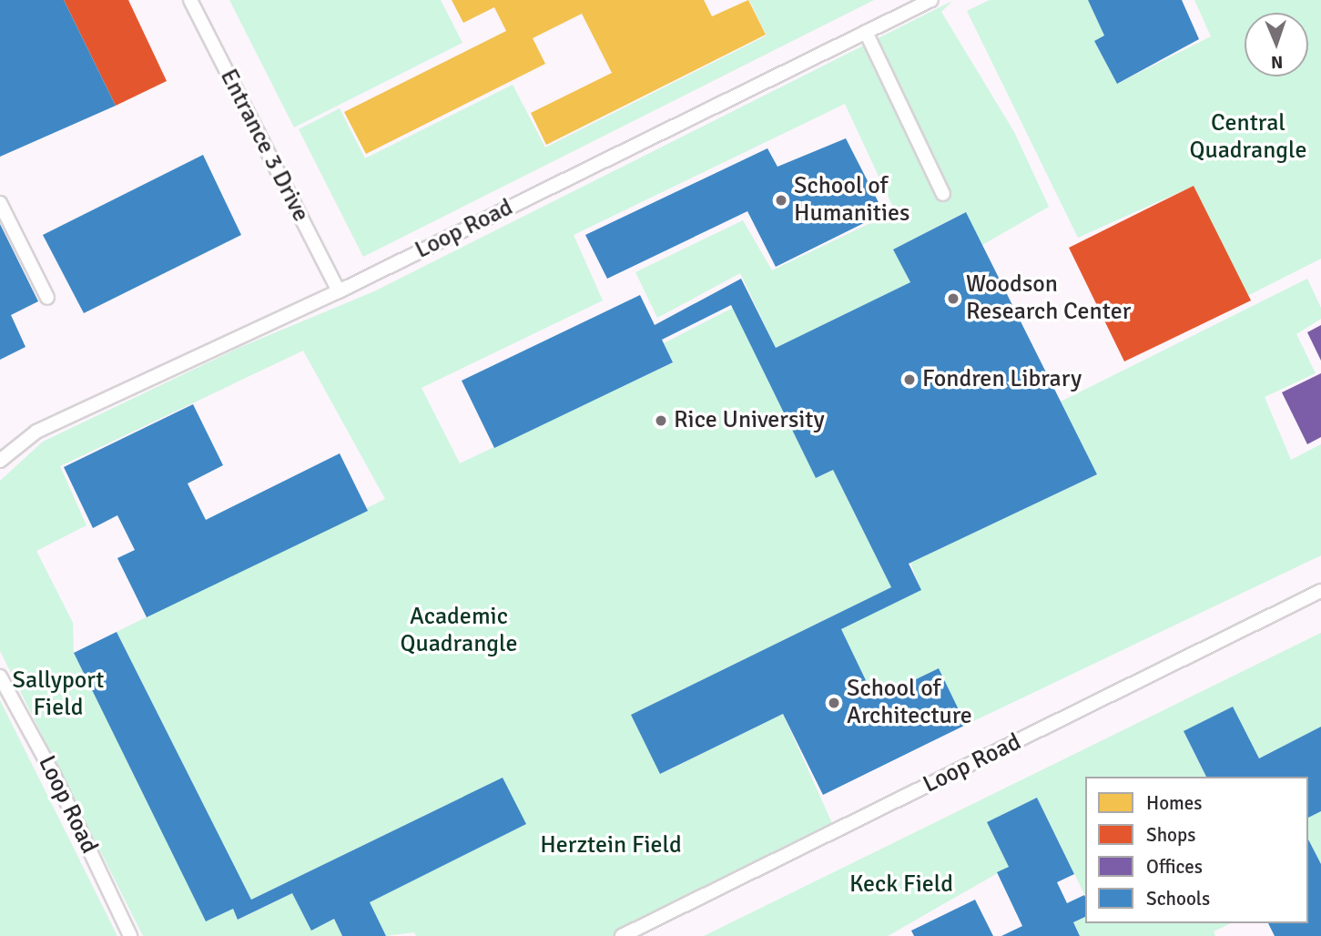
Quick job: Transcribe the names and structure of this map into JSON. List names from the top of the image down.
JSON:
{
  "streets": {
    "lane": ["Entrance 3 Drive", "Loop Road"]
  },
  "crossings": [
    ["Entrance 3 Drive", "Loop Road"]
  ],
  "parks": [
    "Central Quadrangle",
    "Academic Quadrangle",
    "Sallyport Field",
    "Herztein Field",
    "Keck Field"
  ],
  "places": [
    "School of Humanities",
    "Woodson Research Center",
    "Fondren Library",
    "Rice University",
    "School of Architecture"
  ],
  "legend": [
    "Homes",
    "Shops",
    "Offices",
    "Schools"
  ],
  "north": "bottom"
}
